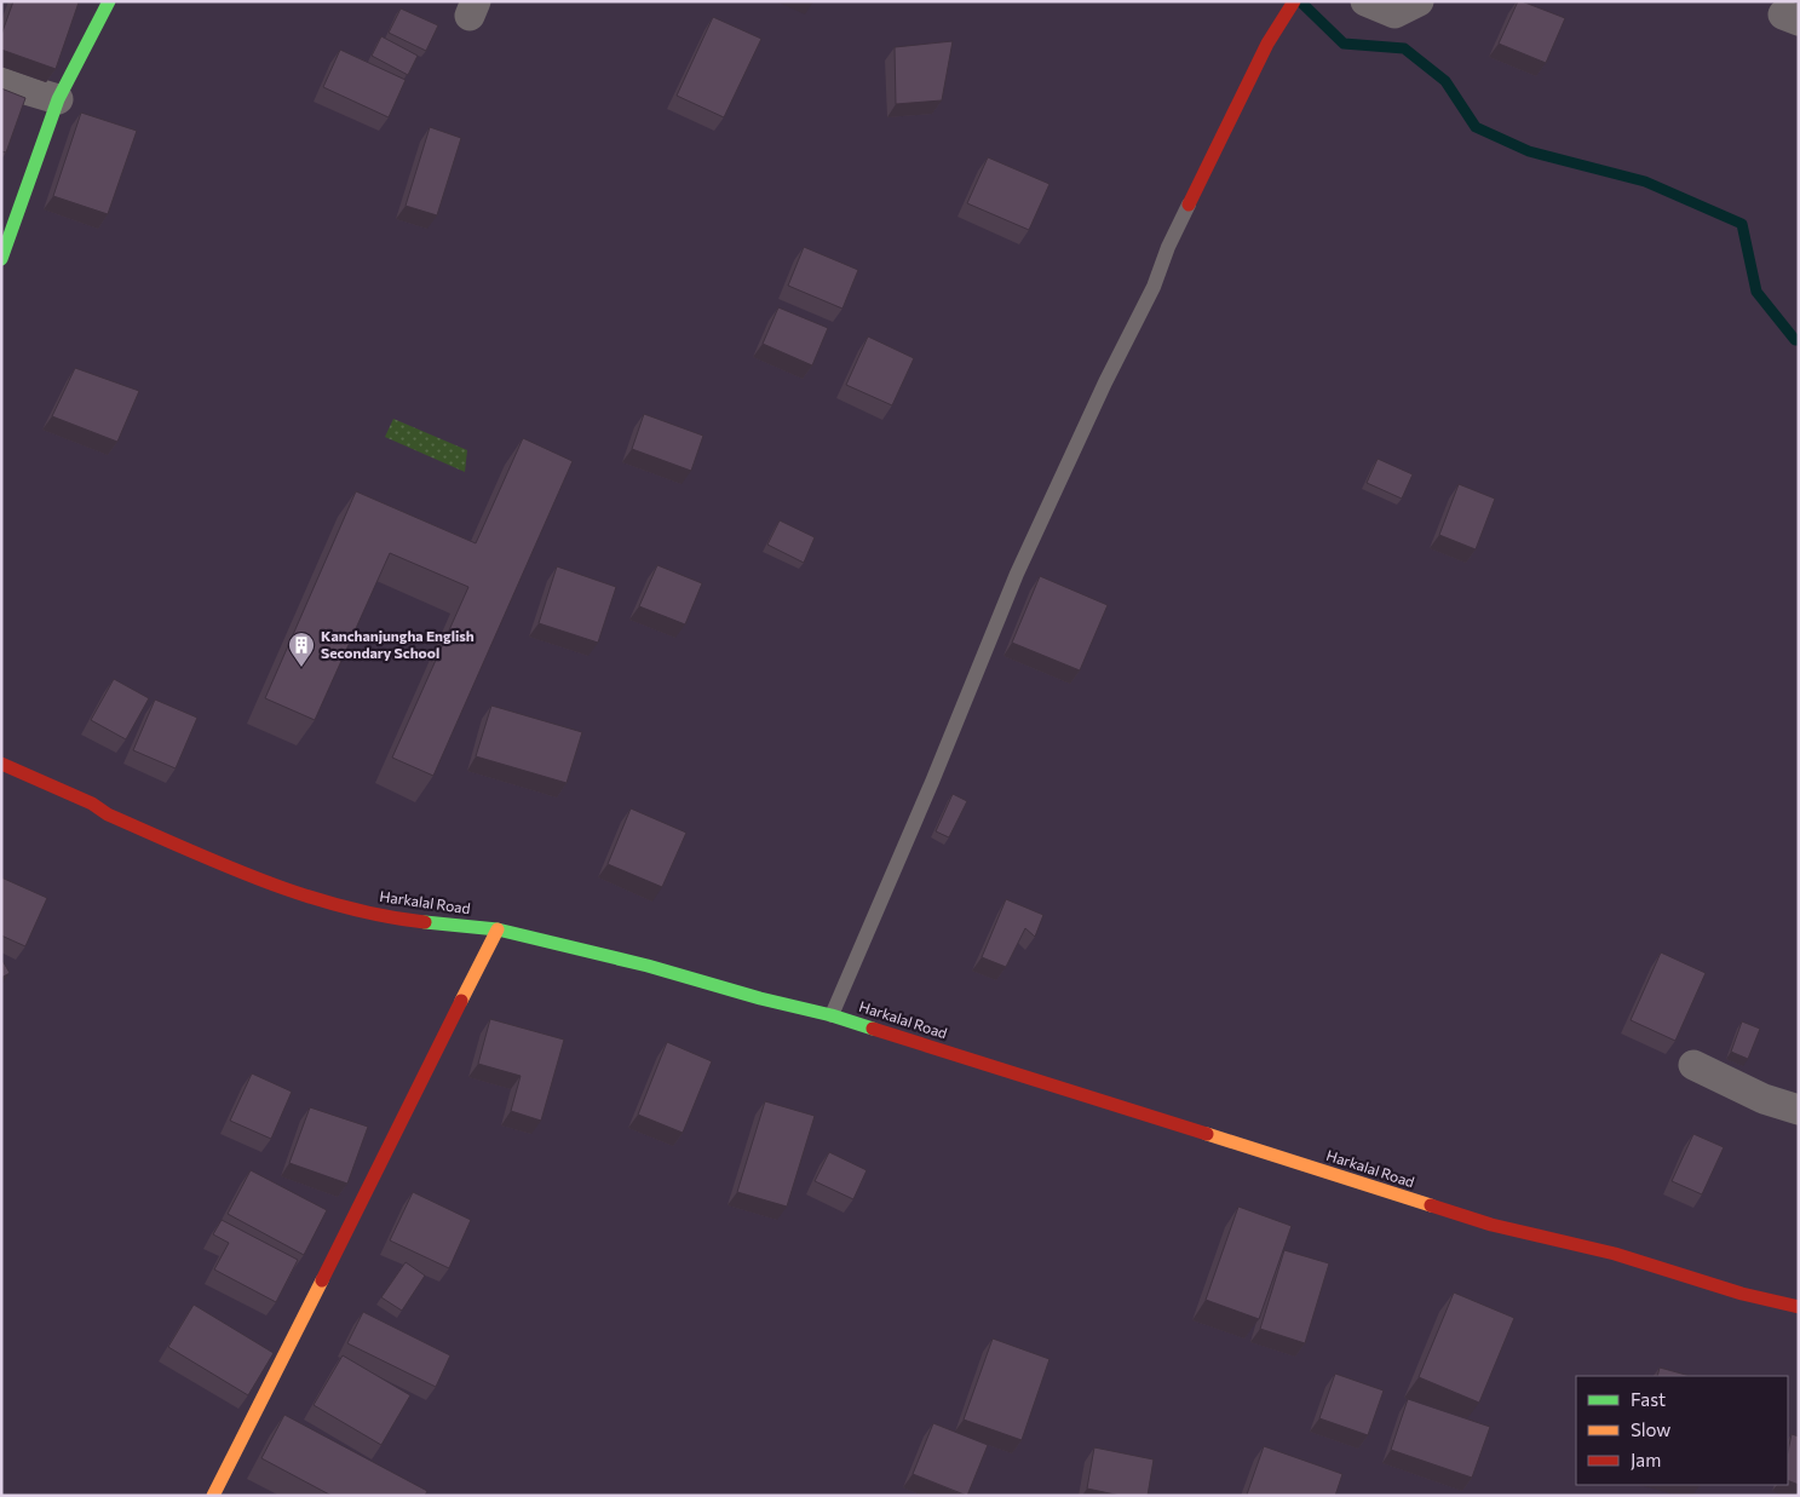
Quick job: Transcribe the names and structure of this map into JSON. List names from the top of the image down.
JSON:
{
  "streets": {
    "street": ["Harkalal Road"]
  },
  "places": {
    "building": ["Kanchanjungha English Secondary School"]
  },
  "legend": ["Fast", "Slow", "Jam"]
}
